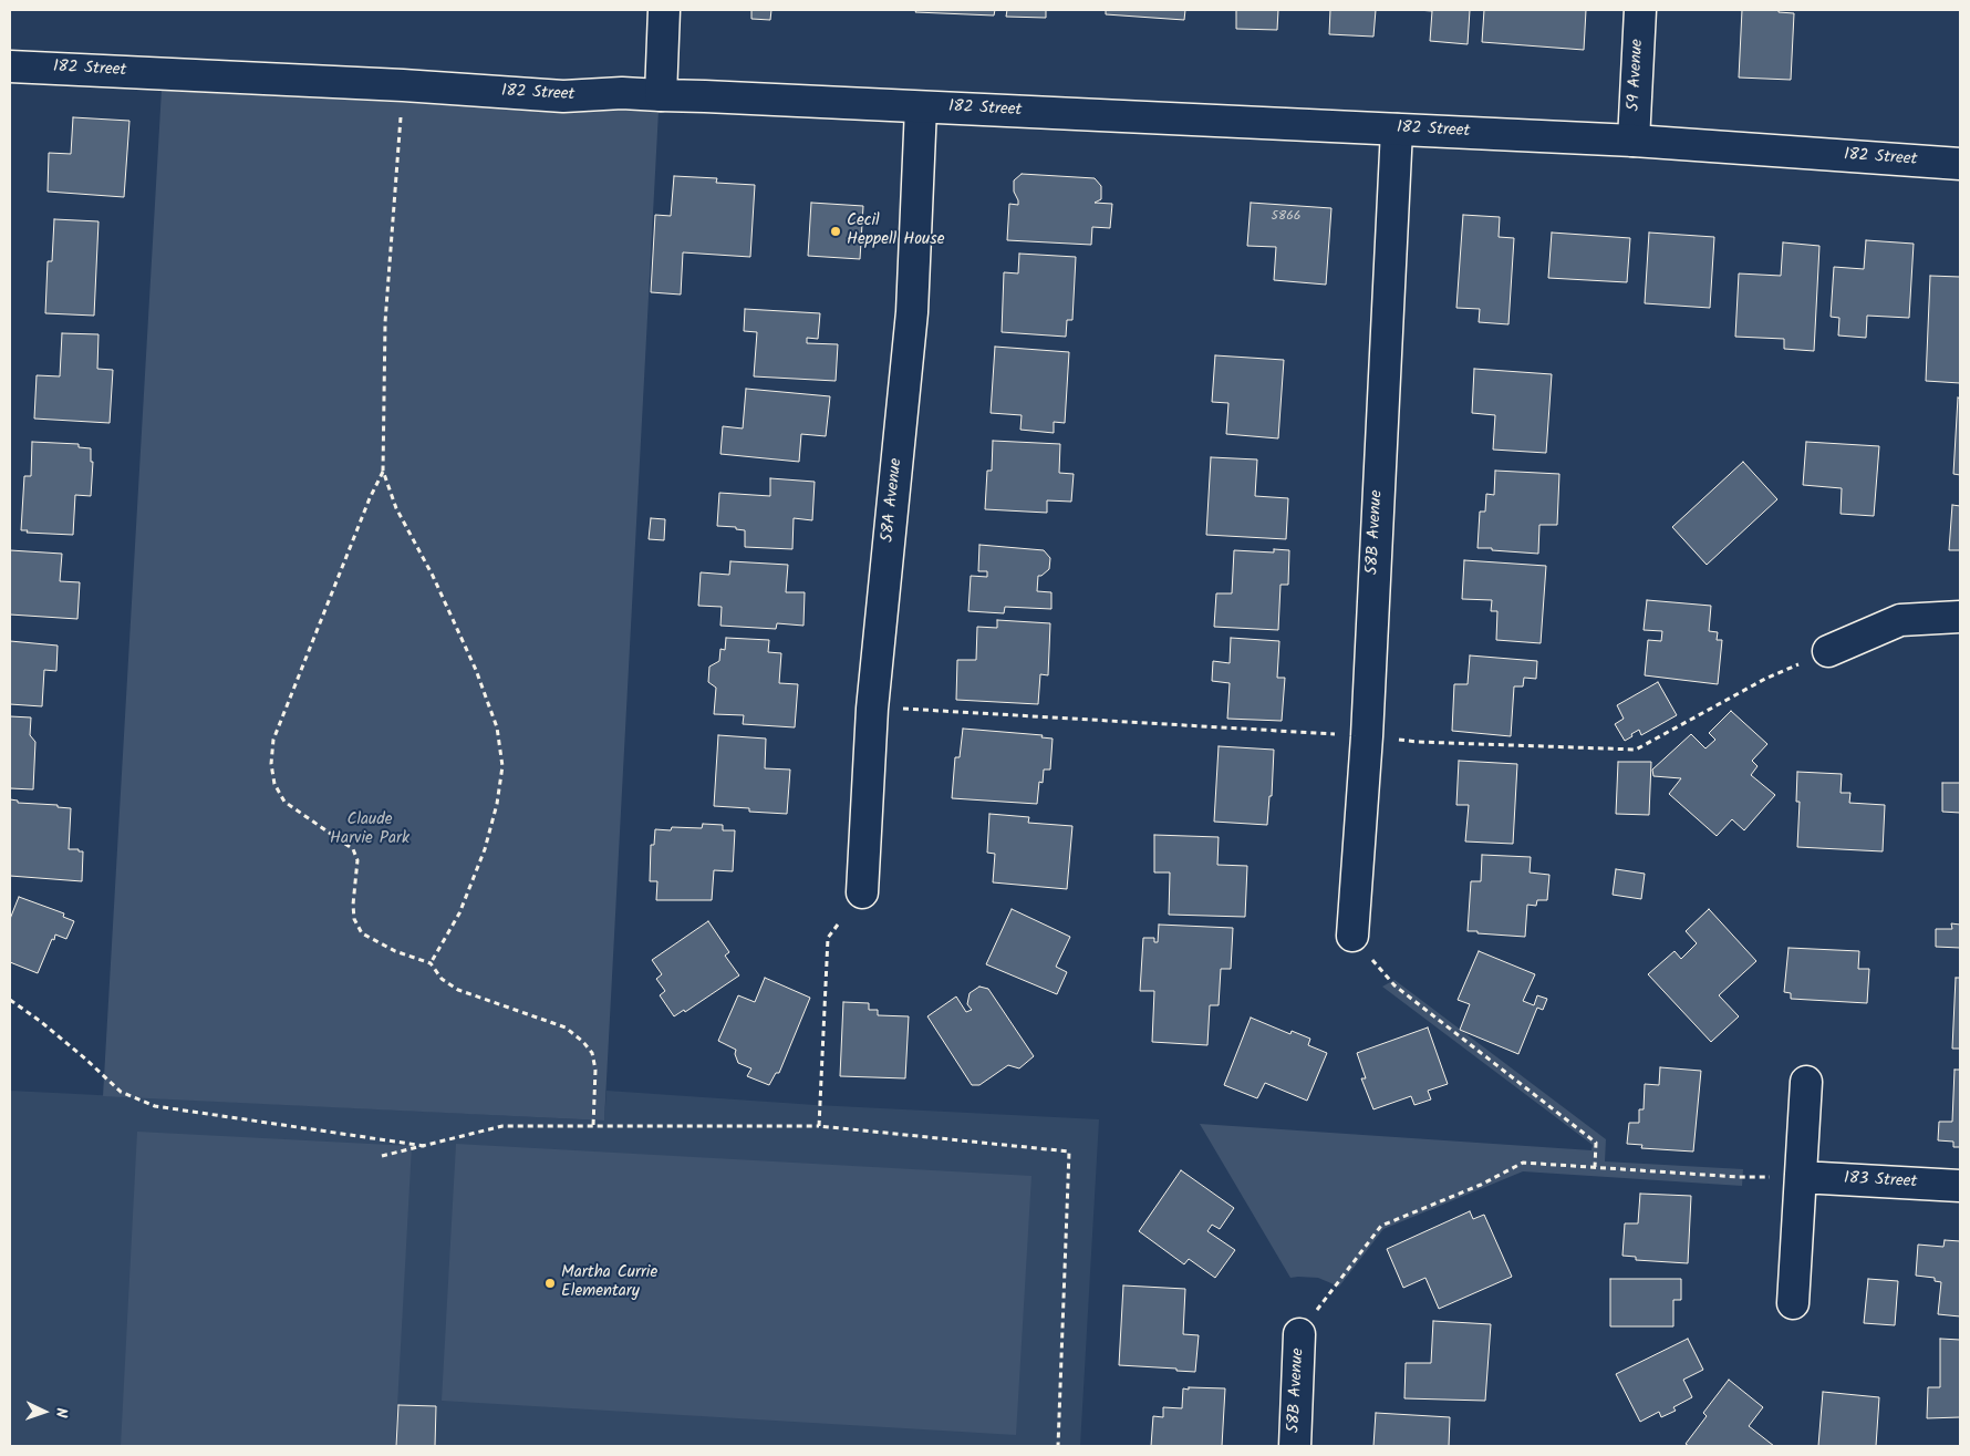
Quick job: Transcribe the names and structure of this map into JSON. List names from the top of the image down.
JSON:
{
  "streets": {
    "street": [
      "182 Street",
      "59 Avenue",
      "58A Avenue",
      "58B Avenue",
      "183 Street"
    ]
  },
  "crossings": [
    ["182 Street", "59 Avenue"],
    ["182 Street", "58A Avenue"],
    ["182 Street", "58B Avenue"]
  ],
  "parks": ["Claude Harvie Park"],
  "places": ["Cecil Heppell House", "Martha Currie Elementary"],
  "house_numbers": ["5866"],
  "north": "right"
}
